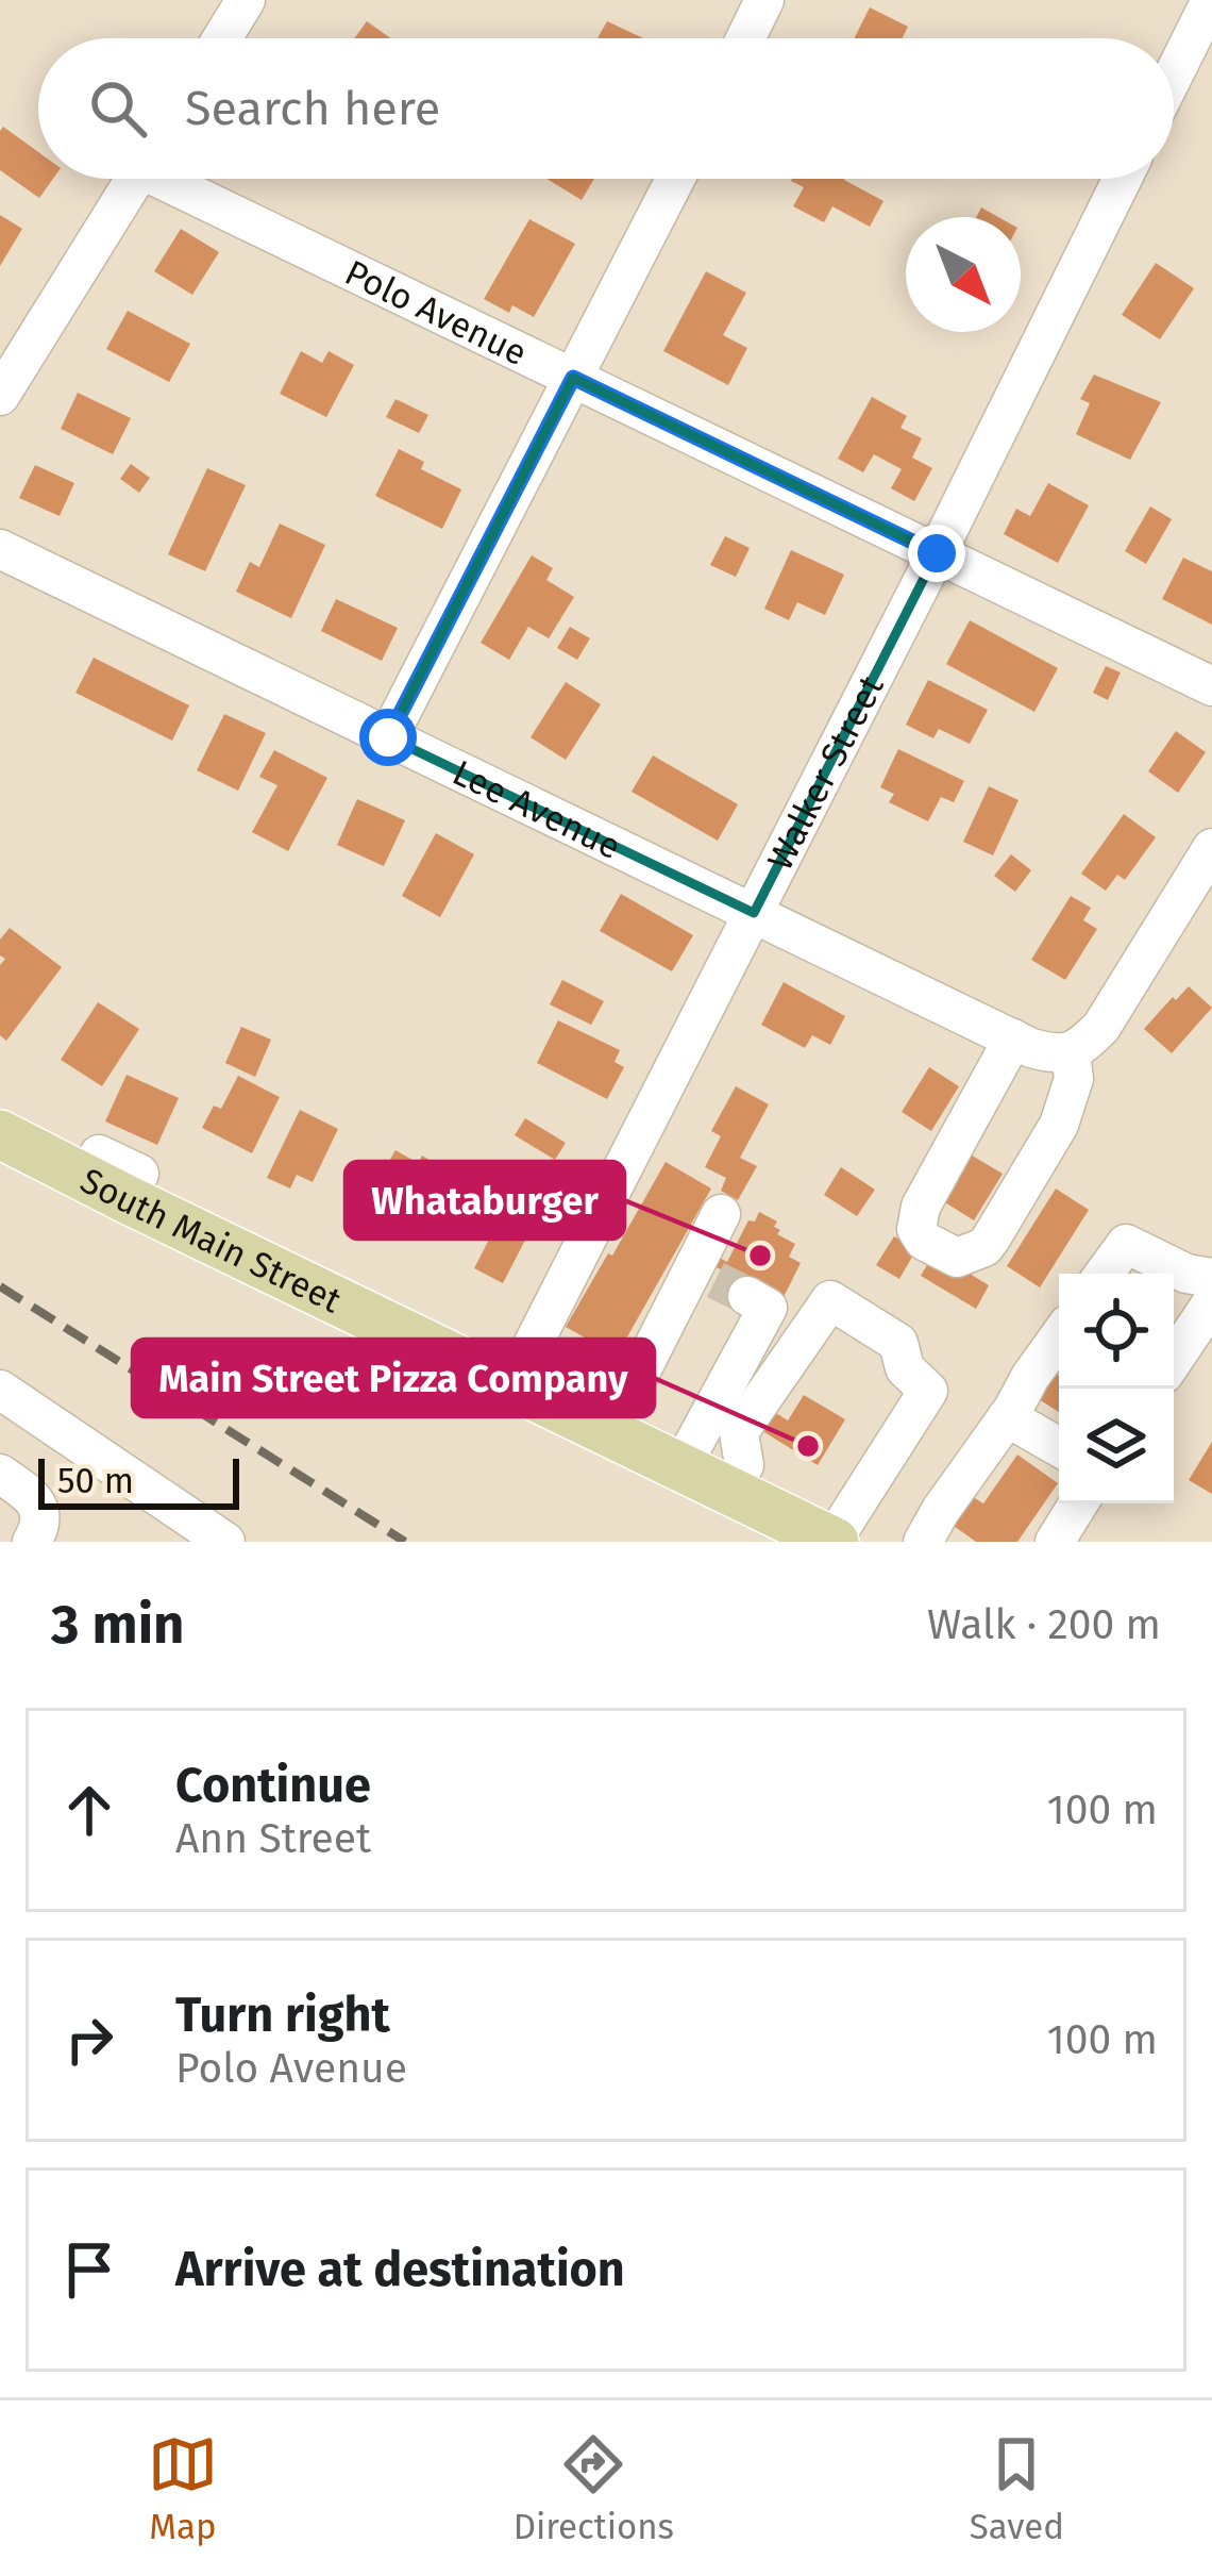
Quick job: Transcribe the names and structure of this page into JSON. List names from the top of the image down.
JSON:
{
  "streets": {
    "main road": ["South Main Street"],
    "street": ["Polo Avenue", "Walker Street", "Lee Avenue"]
  },
  "crossings": [
    ["Polo Avenue", "Walker Street"],
    ["Walker Street", "Lee Avenue"],
    ["Walker Street", "South Main Street"]
  ],
  "places": ["Whataburger", "Main Street Pizza Company"],
  "scale_bar": "50 m",
  "north": "bottom right",
  "page": {
    "search": "Search here",
    "scale": "50 m",
    "heading": ["3 min", "Walk · 200 m"],
    "list": [
      ["Continue", "Ann Street", "100 m"],
      ["Turn right", "Polo Avenue", "100 m"],
      "Arrive at destination"
    ],
    "nav": ["Map", "Directions", "Saved"]
  }
}
